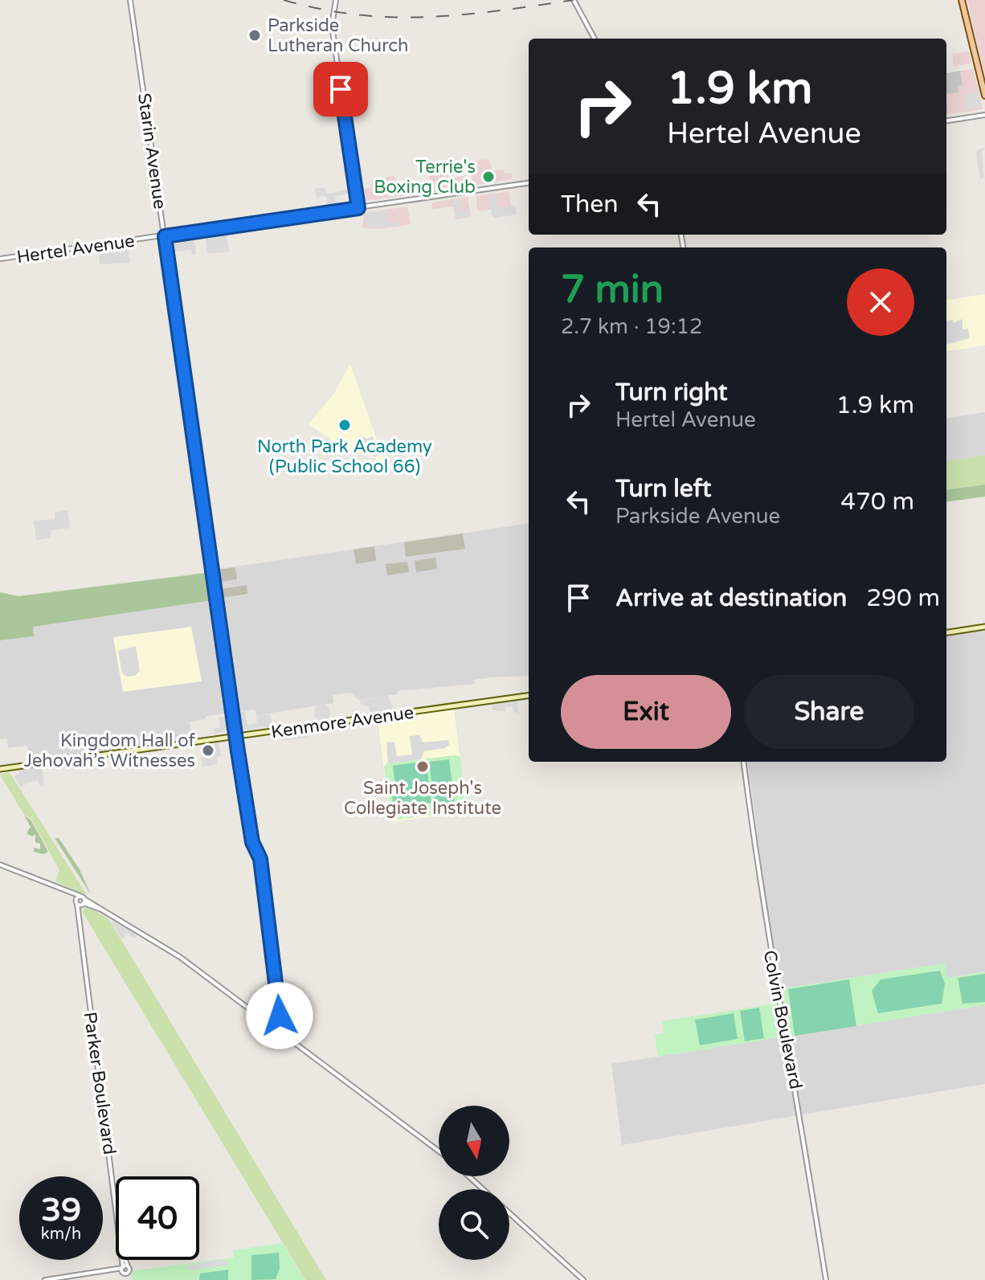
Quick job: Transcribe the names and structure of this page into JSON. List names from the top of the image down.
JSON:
{
  "streets": {
    "main road": ["Kenmore Avenue"],
    "street": [
      "Starin Avenue",
      "Hertel Avenue",
      "Colvin Boulevard",
      "Parker Boulevard"
    ]
  },
  "crossings": [
    ["Starin Avenue", "Hertel Avenue"],
    ["Starin Avenue", "Kenmore Avenue"]
  ],
  "places": [
    "Parkside Lutheran Church",
    "Terrie's Boxing Club",
    "North Park Academy (Public School 66)",
    "Kingdom Hall of Jehovah’s Witnesses",
    "Saint Joseph's Collegiate Institute"
  ],
  "north": "bottom",
  "page": {
    "turn": ["1.9 km", "Hertel Avenue"],
    "then": "Then",
    "heading": ["7 min", "2.7 km · 19:12"],
    "list": [
      {
        "name": "Turn right",
        "note": "Hertel Avenue",
        "value": "1.9 km"
      },
      {
        "name": "Turn left",
        "note": "Parkside Avenue",
        "value": "470 m"
      },
      {
        "name": "Arrive at destination",
        "value": "290 m"
      }
    ],
    "buttons": ["Exit", "Share"],
    "speed": "39 km/h",
    "limit": "40"
  }
}
